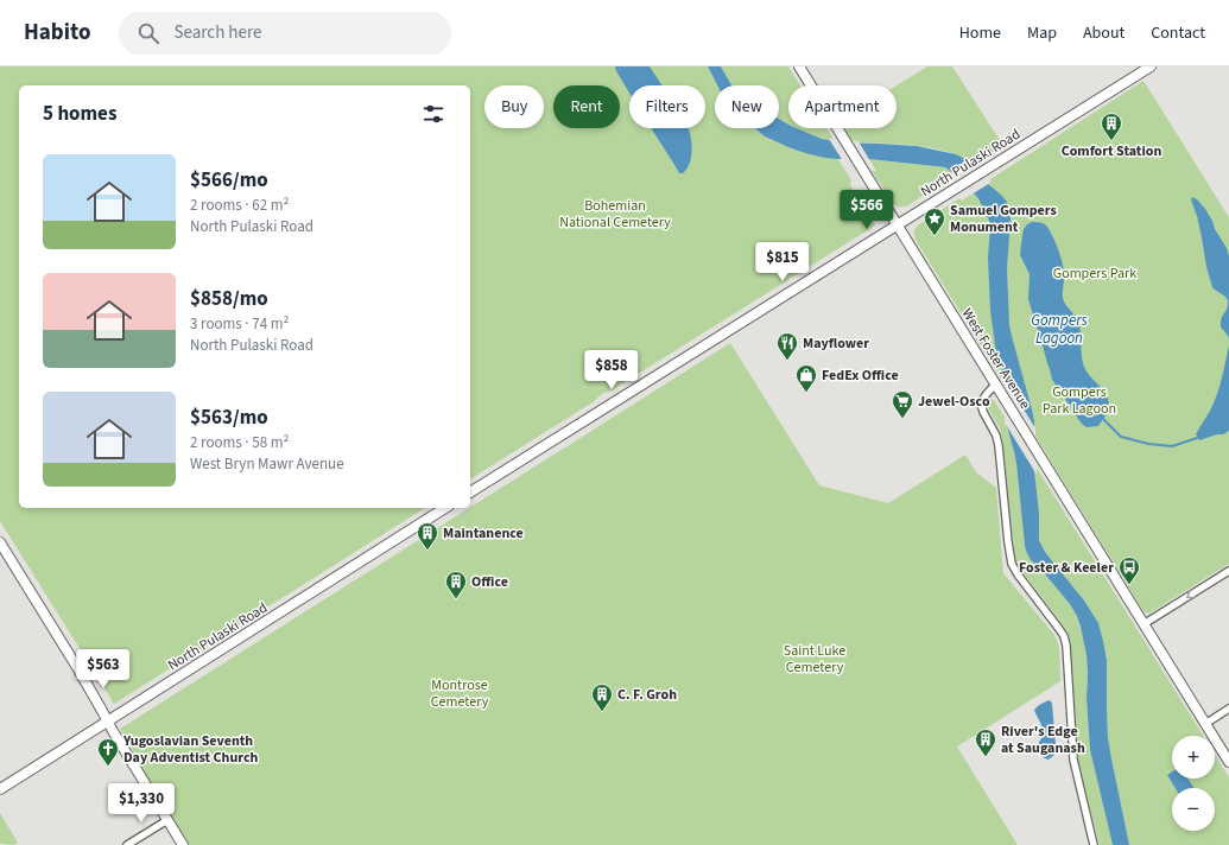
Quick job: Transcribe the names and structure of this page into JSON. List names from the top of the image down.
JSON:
{
  "streets": {
    "main road": ["North Pulaski Road", "West Foster Avenue"]
  },
  "crossings": [
    ["North Pulaski Road", "West Foster Avenue"]
  ],
  "water": ["Gompers Lagoon"],
  "parks": [
    "Bohemian National Cemetery",
    "Gompers Park",
    "Gompers Park Lagoon",
    "Saint Luke Cemetery",
    "Montrose Cemetery"
  ],
  "places": {
    "building": [
      "Comfort Station",
      "Maintanence",
      "Office",
      "C. F. Groh",
      "River's Edge at Sauganash"
    ],
    "place": ["Samuel Gompers Monument"],
    "restaurant": ["Mayflower"],
    "shop": ["FedEx Office"],
    "supermarket": ["Jewel-Osco"],
    "bus stop": ["Foster & Keeler"],
    "church": ["Yugoslavian Seventh Day Adventist Church"]
  },
  "page": {
    "header": "Habito",
    "search": "Search here",
    "nav": [
      "Home",
      "Map",
      "About",
      "Contact"
    ],
    "chip": [
      "Buy",
      "Rent",
      "Filters",
      "New",
      "Apartment"
    ],
    "heading": "5 homes",
    "list": [
      {
        "name": "$566/mo",
        "note": "2 rooms · 62 m² · North Pulaski Road"
      },
      {
        "name": "$858/mo",
        "note": "3 rooms · 74 m² · North Pulaski Road"
      },
      {
        "name": "$563/mo",
        "note": "2 rooms · 58 m² · West Bryn Mawr Avenue"
      }
    ],
    "price": [
      "$566",
      "$815",
      "$858",
      "$563",
      "$1,330"
    ],
    "map_buttons": ["+", "−"]
  }
}
